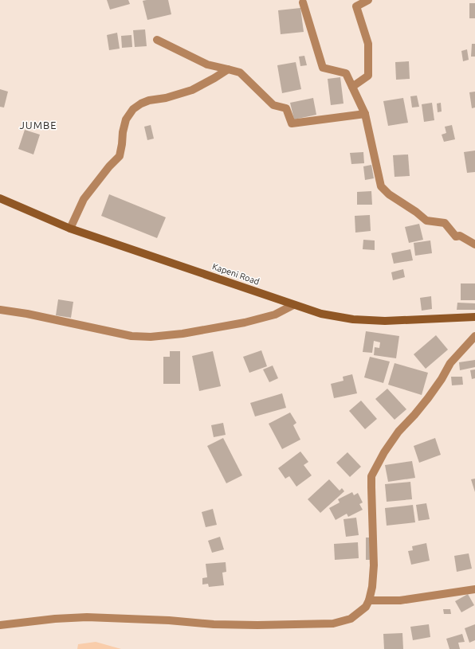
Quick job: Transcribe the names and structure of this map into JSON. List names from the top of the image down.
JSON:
{
  "streets": {
    "main road": ["Kapeni Road"]
  },
  "districts": ["JUMBE"]
}
